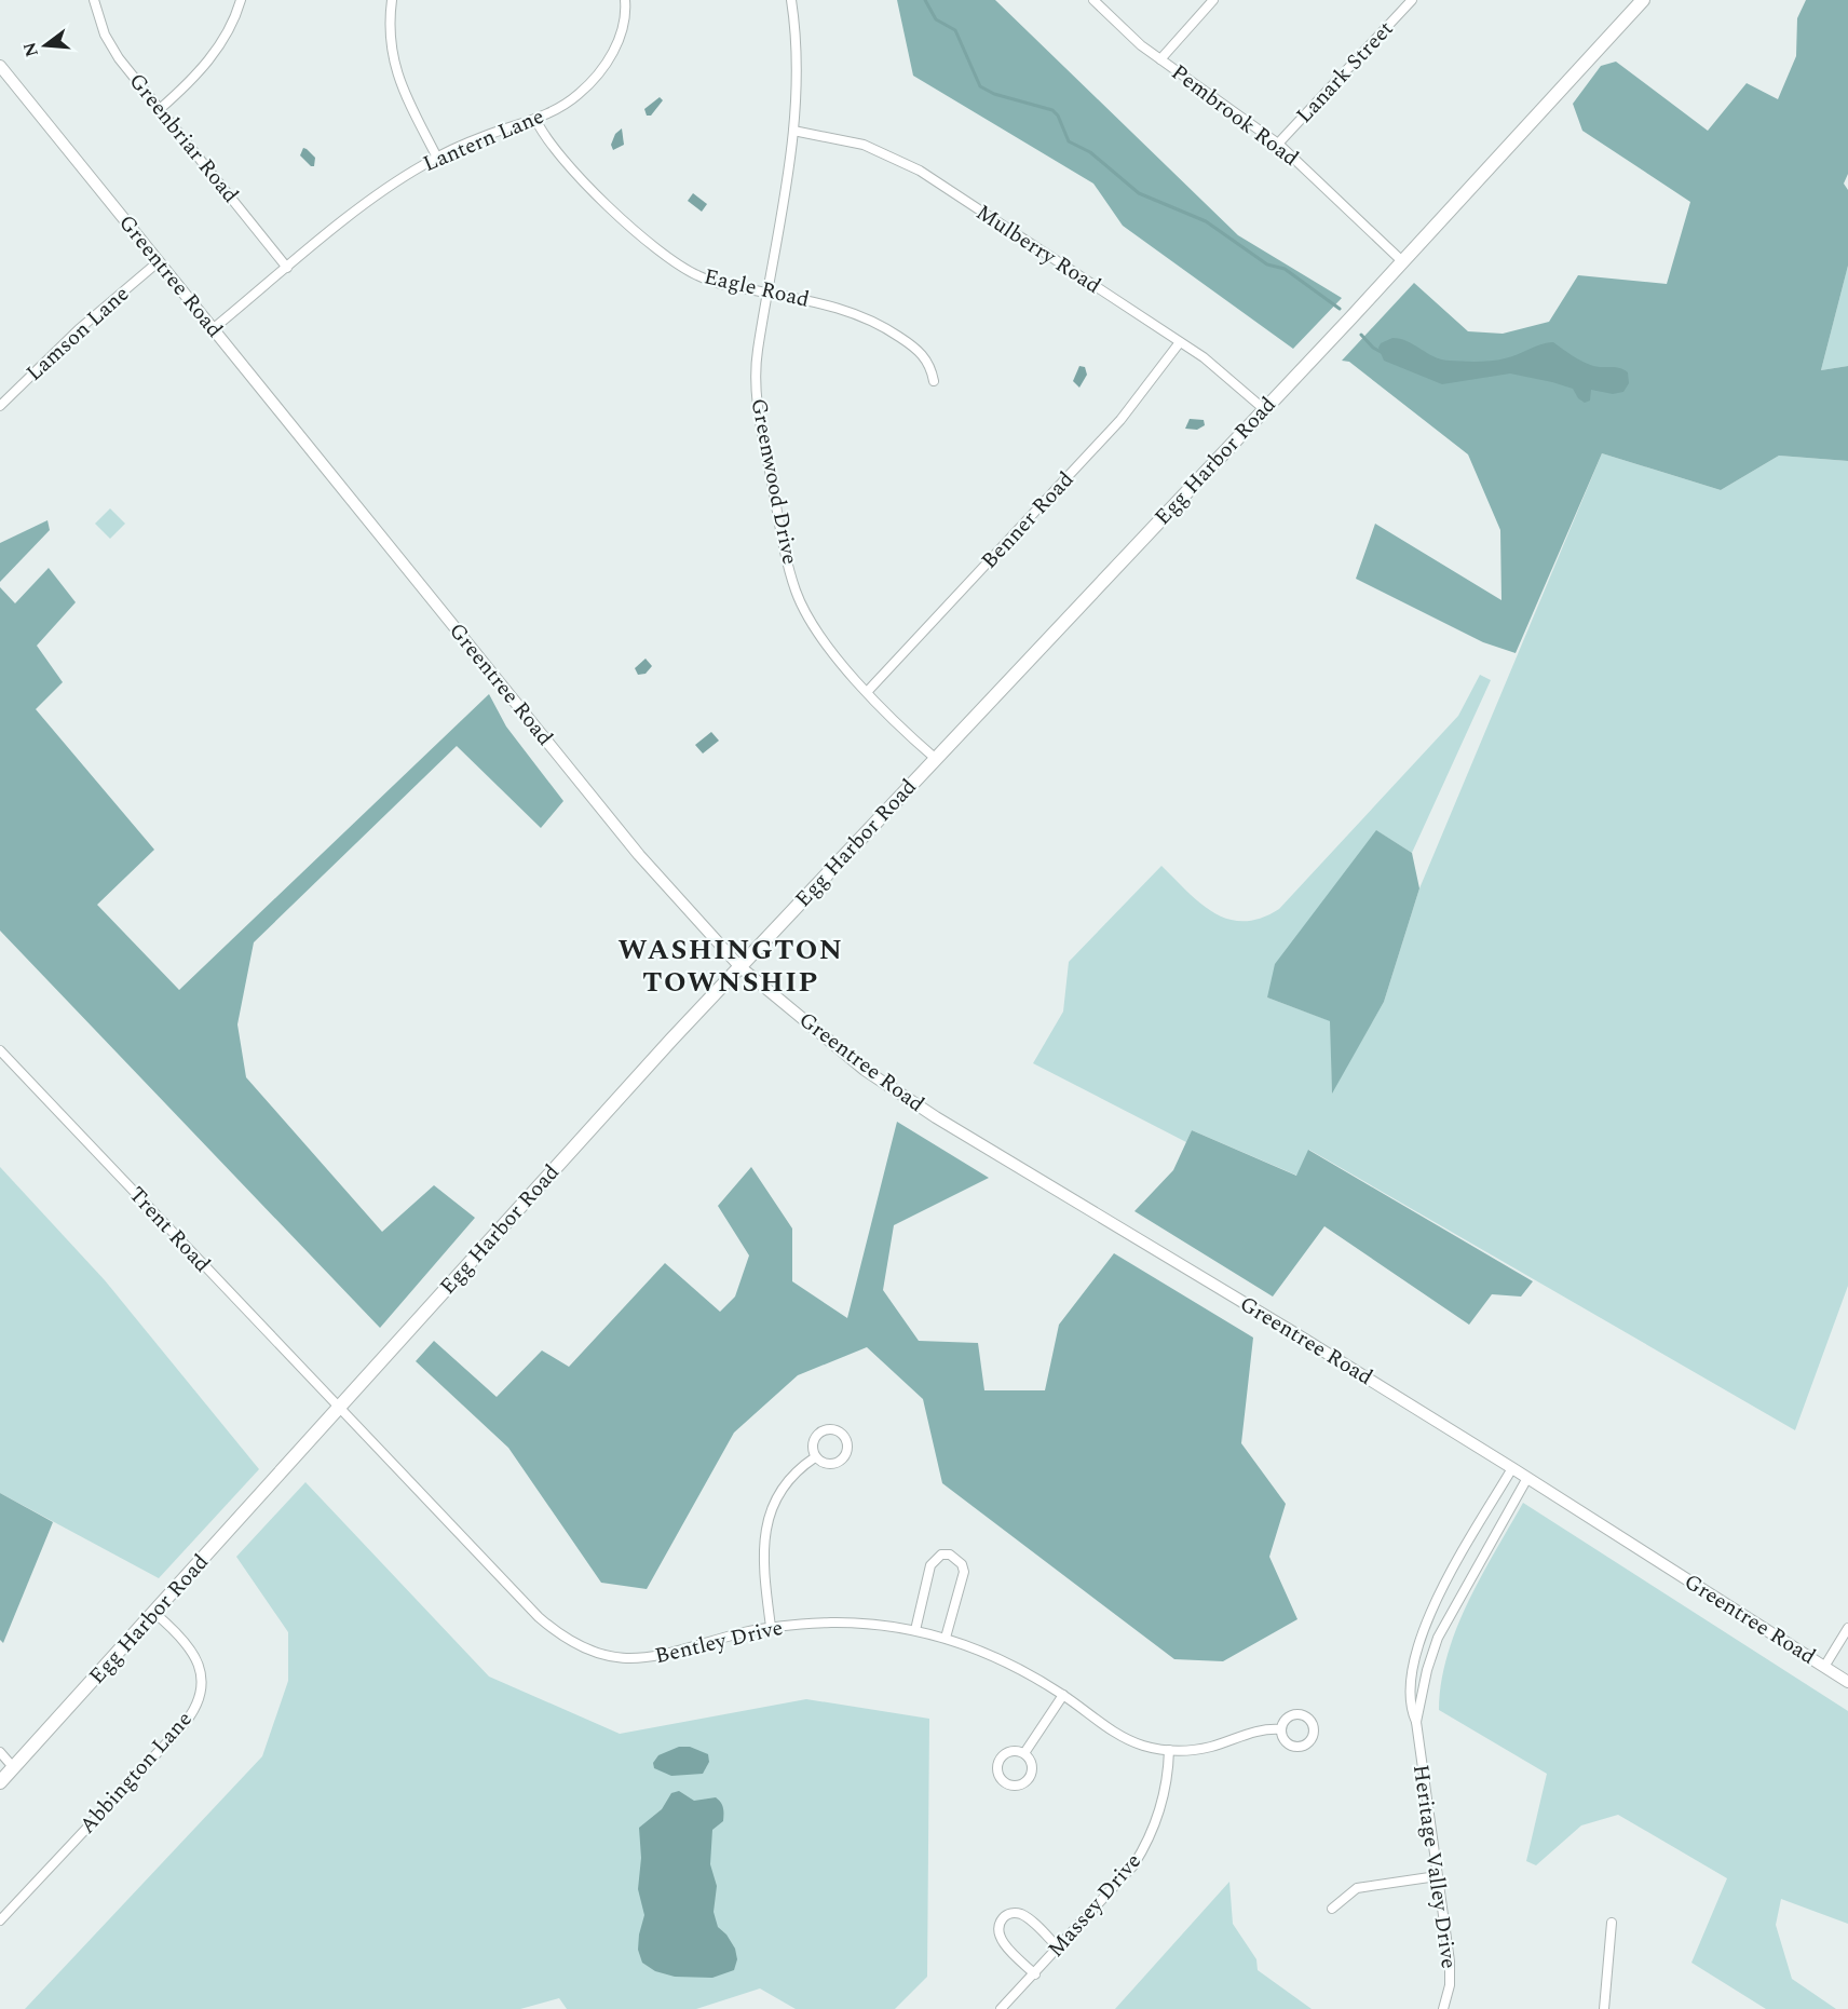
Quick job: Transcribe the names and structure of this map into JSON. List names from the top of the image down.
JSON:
{
  "streets": {
    "main road": ["Egg Harbor Road"],
    "street": [
      "Lanark Street",
      "Pembrook Road",
      "Greenbriar Road",
      "Lantern Lane",
      "Mulberry Road",
      "Greentree Road",
      "Eagle Road",
      "Lamson Lane",
      "Greenwood Drive",
      "Benner Road",
      "Trent Road",
      "Bentley Drive",
      "Abbington Lane",
      "Heritage Valley Drive",
      "Massey Drive"
    ]
  },
  "crossings": [
    ["Lanark Street", "Pembrook Road"],
    ["Pembrook Road", "Egg Harbor Road"],
    ["Greenbriar Road", "Lantern Lane"],
    ["Lantern Lane", "Greentree Road"],
    ["Lantern Lane", "Eagle Road"],
    ["Mulberry Road", "Egg Harbor Road"],
    ["Mulberry Road", "Greenwood Drive"],
    ["Mulberry Road", "Benner Road"],
    ["Greentree Road", "Lamson Lane"],
    ["Greentree Road", "Egg Harbor Road"],
    ["Greentree Road", "Heritage Valley Drive"],
    ["Eagle Road", "Greenwood Drive"],
    ["Egg Harbor Road", "Greenwood Drive"],
    ["Egg Harbor Road", "Trent Road"],
    ["Egg Harbor Road", "Bentley Drive"],
    ["Egg Harbor Road", "Abbington Lane"],
    ["Greenwood Drive", "Benner Road"],
    ["Trent Road", "Bentley Drive"],
    ["Bentley Drive", "Massey Drive"]
  ],
  "districts": ["WASHINGTON TOWNSHIP"],
  "north": "left"
}
